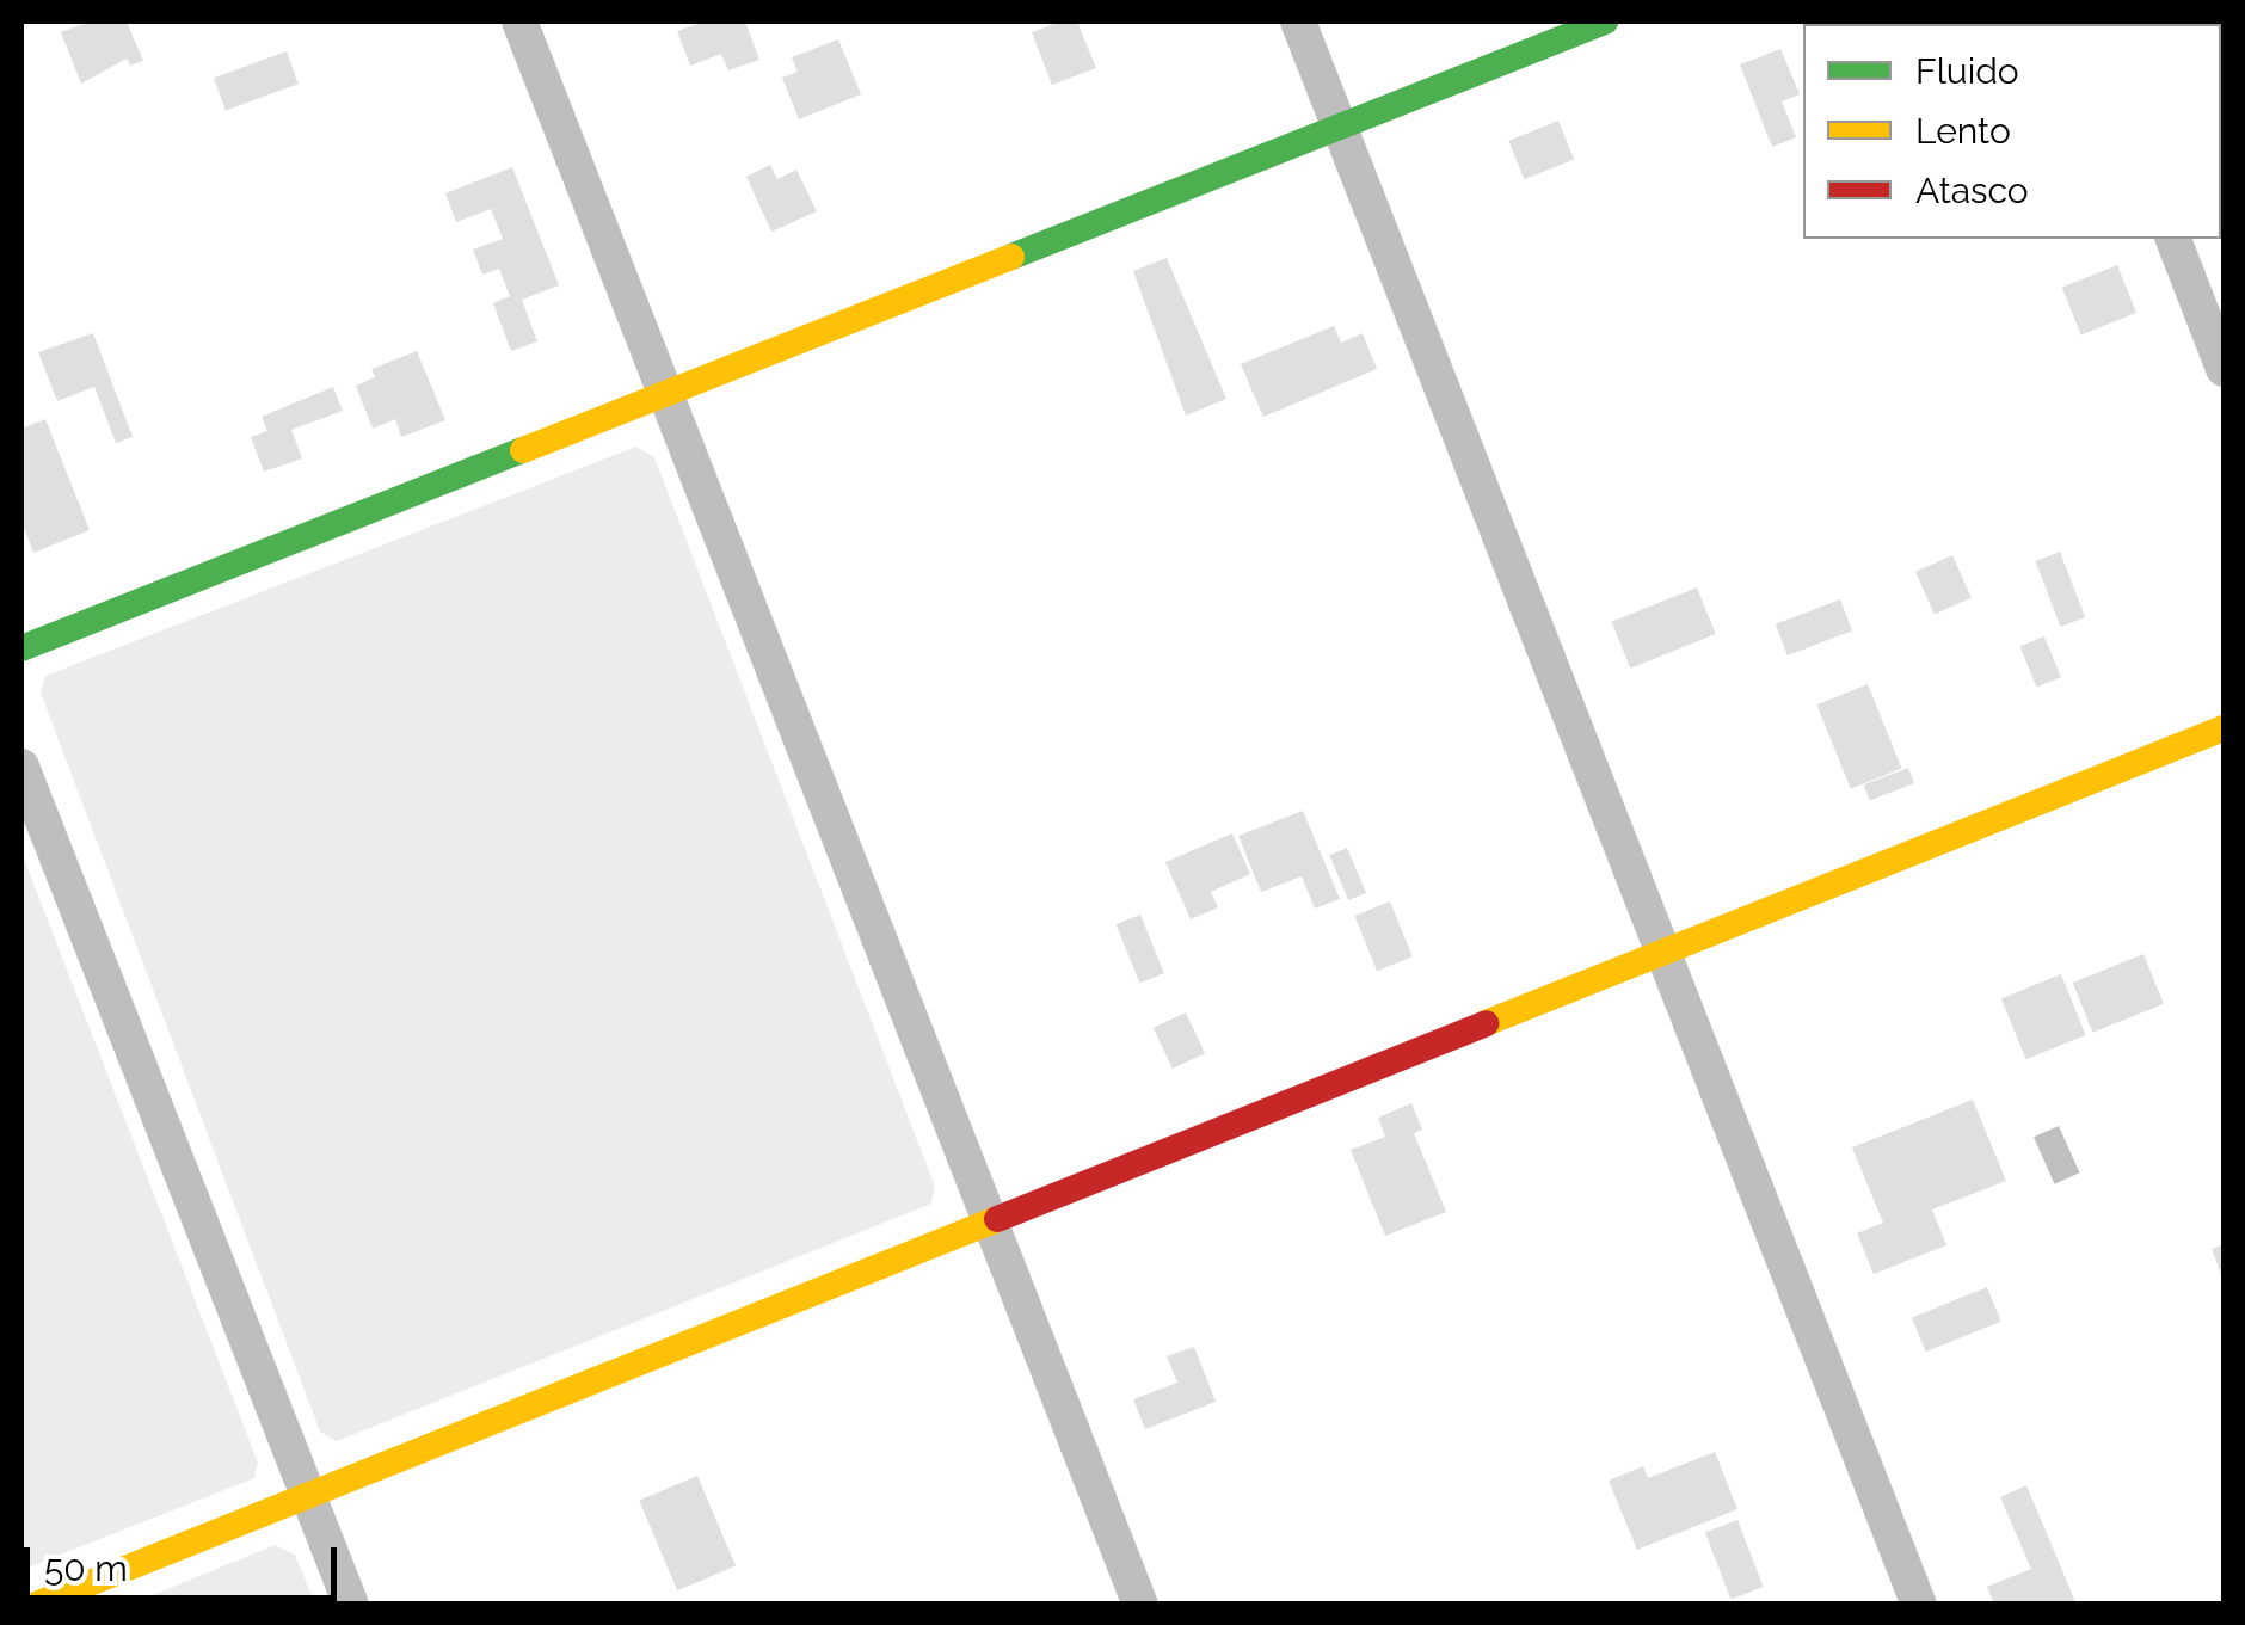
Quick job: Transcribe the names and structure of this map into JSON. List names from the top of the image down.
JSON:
{
  "legend": ["Fluido", "Lento", "Atasco"],
  "scale_bar": "50 m"
}
